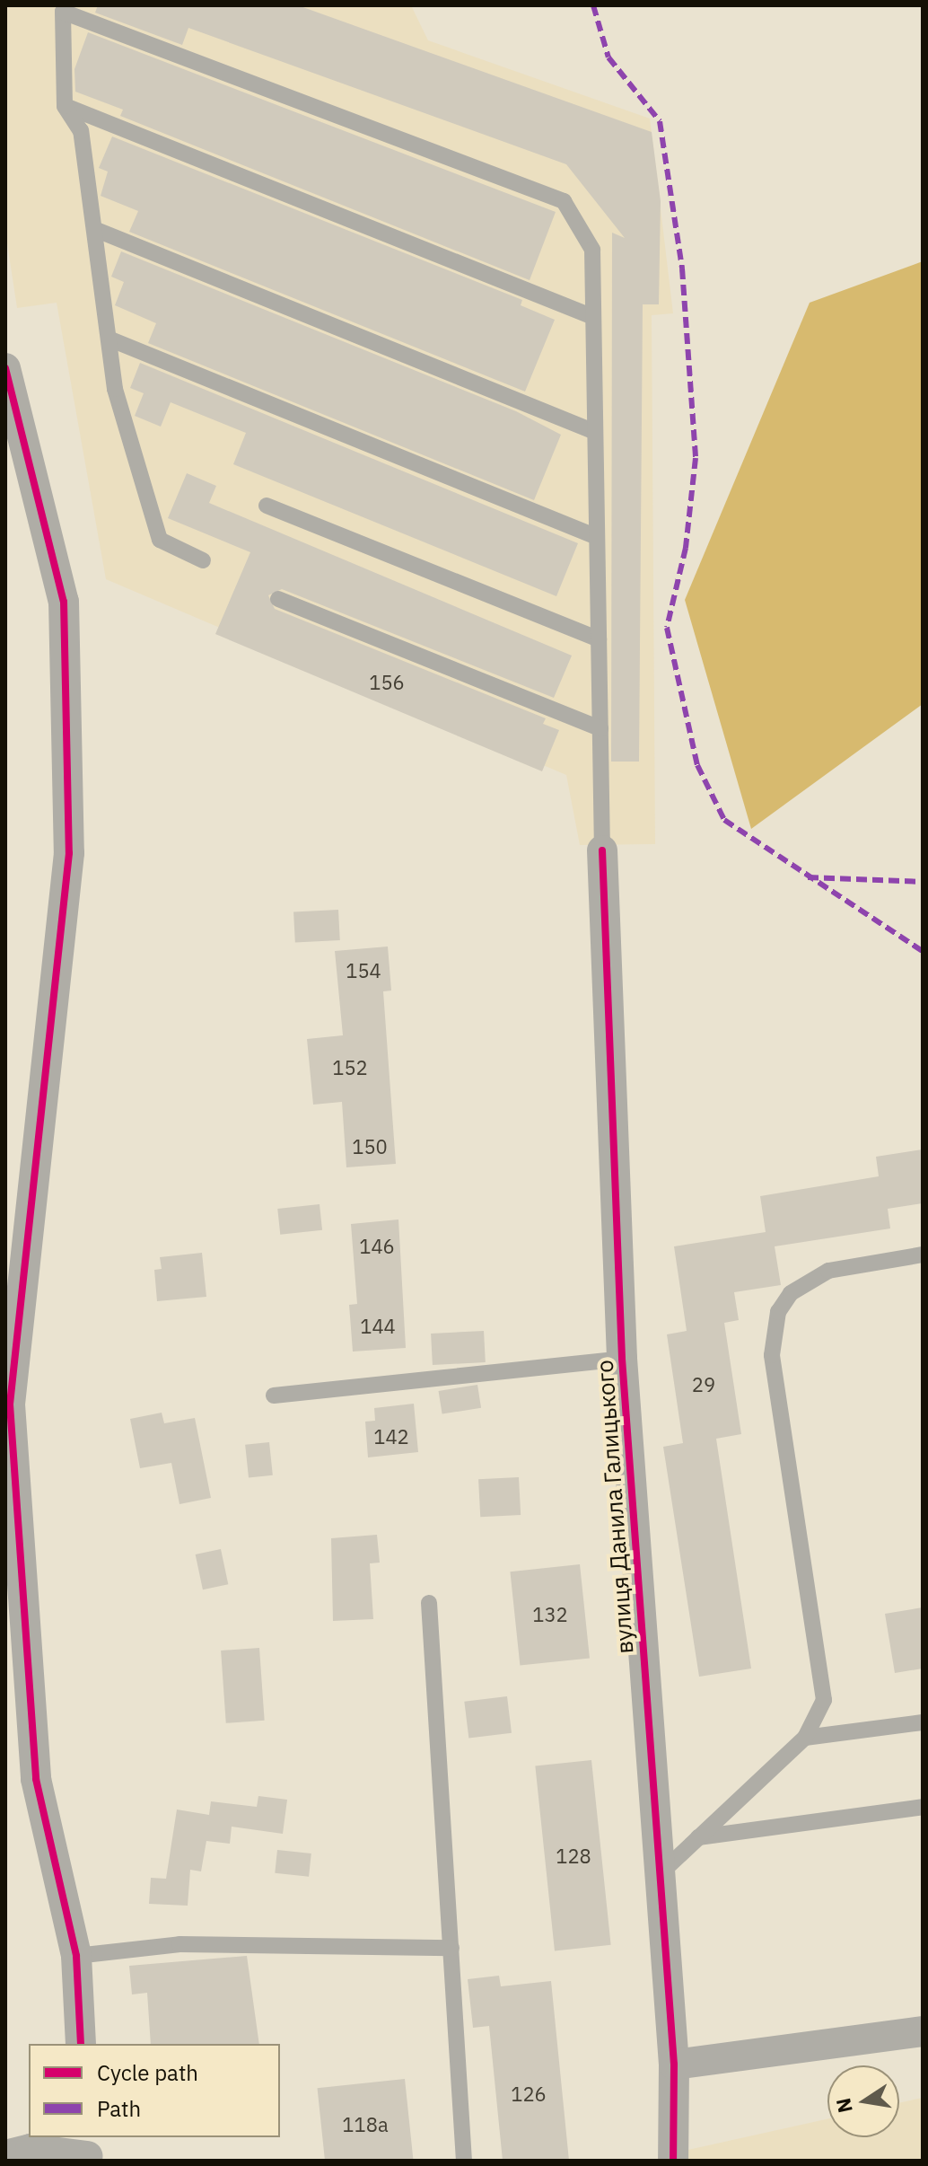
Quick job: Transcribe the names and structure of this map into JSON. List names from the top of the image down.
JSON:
{
  "streets": {
    "street": ["вулиця Данила Галицького"]
  },
  "house_numbers": [
    "156",
    "154",
    "152",
    "150",
    "146",
    "144",
    "29",
    "142",
    "132",
    "128",
    "126",
    "118а"
  ],
  "legend": ["Cycle path", "Path"],
  "north": "left"
}
